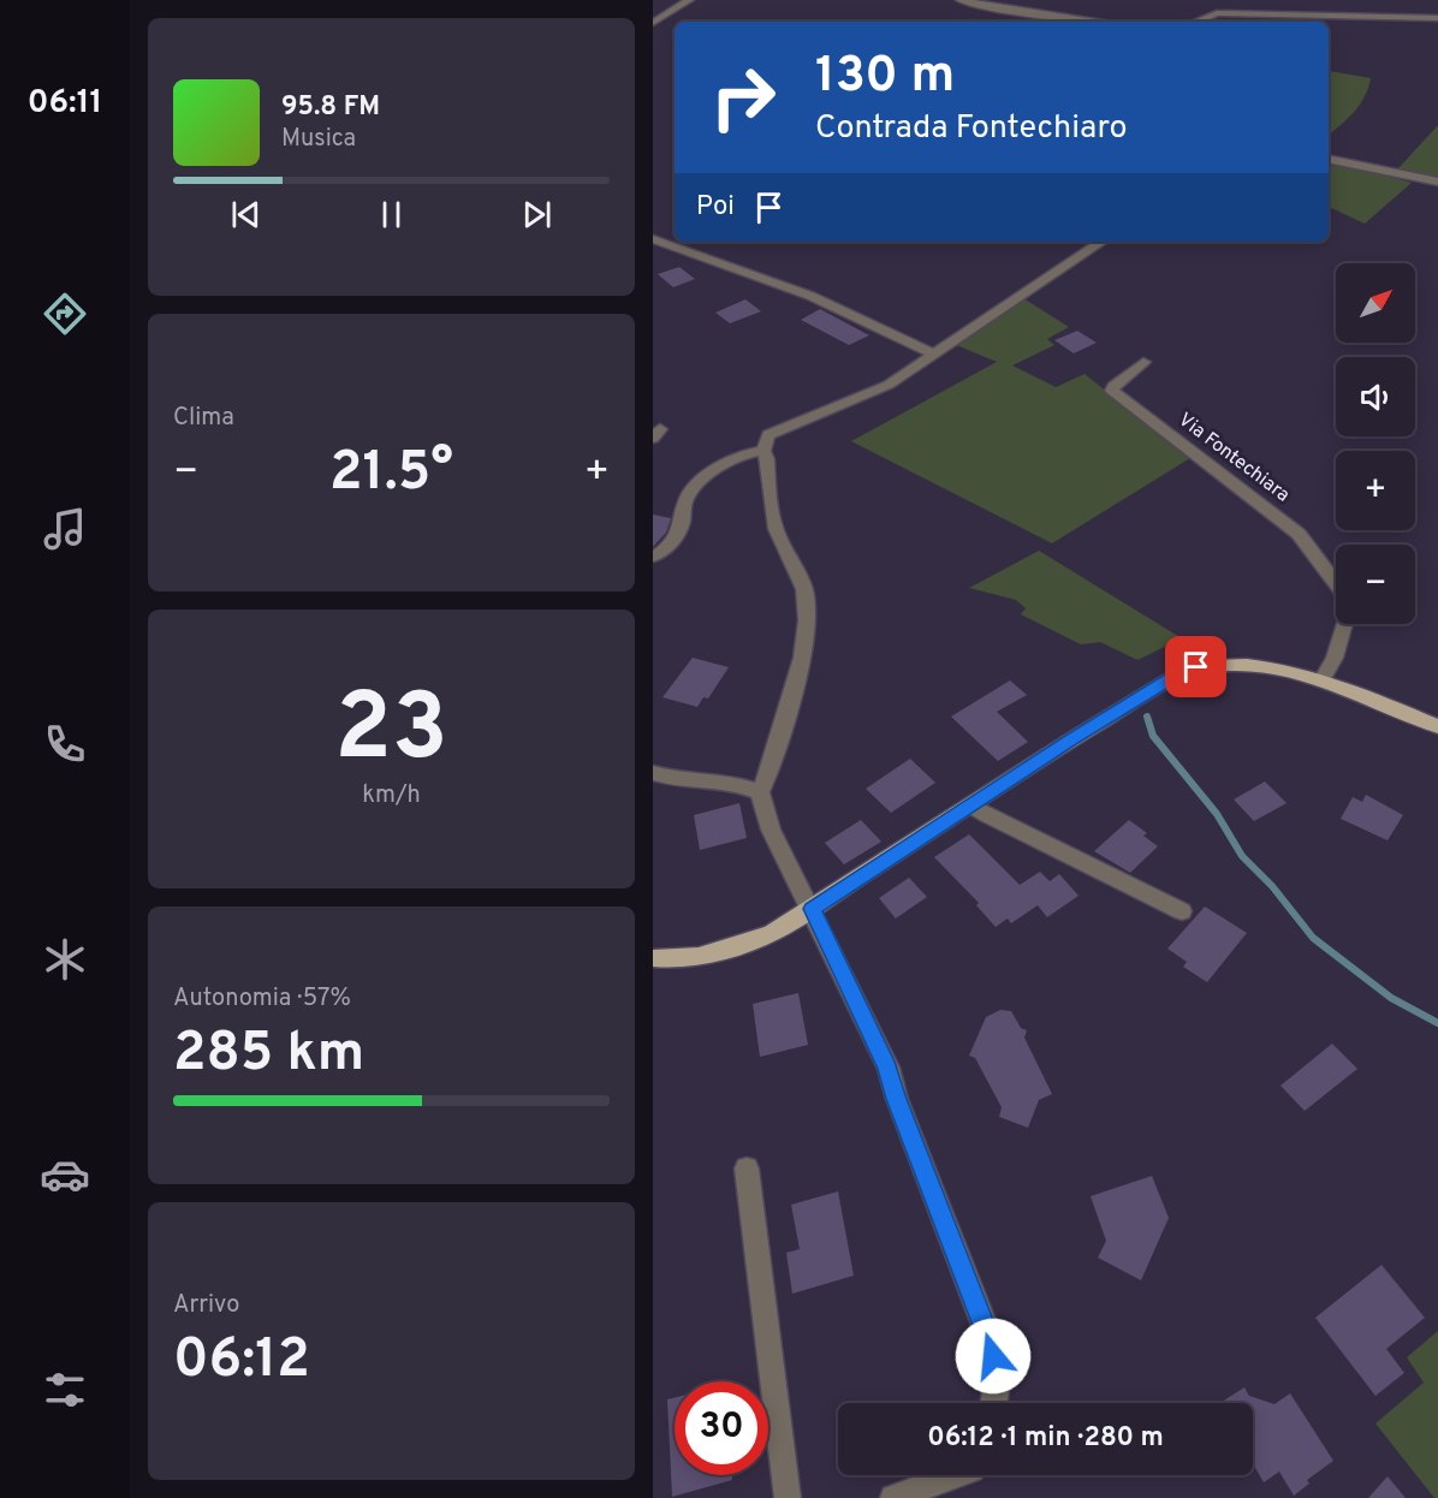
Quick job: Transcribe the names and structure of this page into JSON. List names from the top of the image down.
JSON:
{
  "streets": {
    "street": ["Via Fontechiara"]
  },
  "north": "top right",
  "page": {
    "tabs": "06:11",
    "turn": ["130 m", "Contrada Fontechiaro"],
    "song": ["95.8 FM", "Musica"],
    "then": "Poi",
    "map_buttons": ["+", "−"],
    "tile": [
      "Clima",
      ["23", "km/h"],
      ["Autonomia · 57%", "285 km"],
      ["Arrivo", "06:12"]
    ],
    "heat": ["−", "21.5°", "+"],
    "limit": "30",
    "trip": "06:12 · 1 min · 280 m"
  }
}
